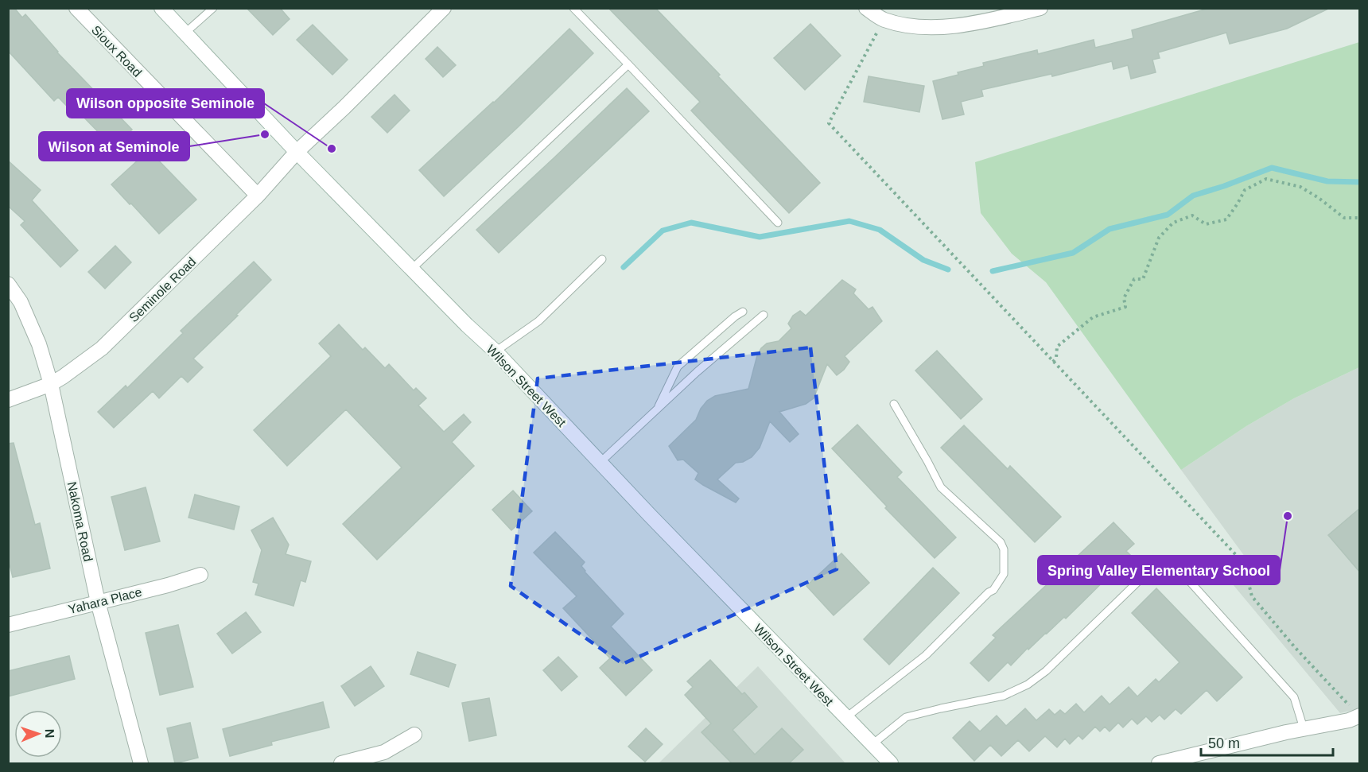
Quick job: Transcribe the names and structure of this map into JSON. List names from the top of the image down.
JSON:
{
  "streets": {
    "street": [
      "Sioux Road",
      "Seminole Road",
      "Wilson Street West",
      "Nakoma Road",
      "Yahara Place"
    ]
  },
  "crossings": [
    ["Sioux Road", "Seminole Road"],
    ["Seminole Road", "Wilson Street West"],
    ["Seminole Road", "Nakoma Road"],
    ["Nakoma Road", "Yahara Place"]
  ],
  "places": ["Wilson at Seminole", "Wilson opposite Seminole", "Spring Valley Elementary School"],
  "scale_bar": "50 m",
  "north": "right"
}
